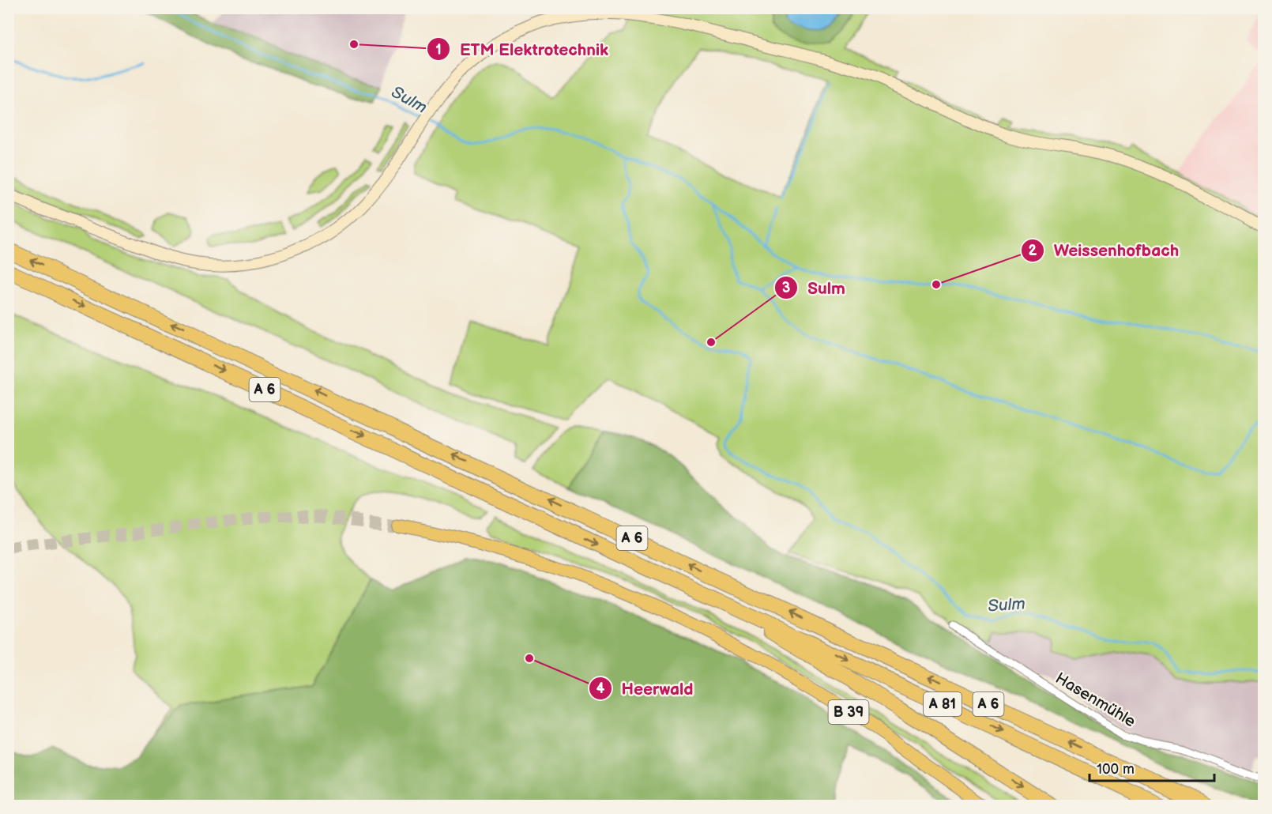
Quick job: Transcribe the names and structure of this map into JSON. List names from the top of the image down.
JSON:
{
  "streets": {
    "highway": ["A 6", "A 81"],
    "main road": ["B 39"],
    "street": ["Hasenmühle"]
  },
  "crossings": [
    ["A 6", "A 81"]
  ],
  "water": ["Sulm"],
  "places": [
    "ETM Elektrotechnik",
    "Weissenhofbach",
    "Sulm",
    "Heerwald"
  ],
  "scale_bar": "100 m"
}
